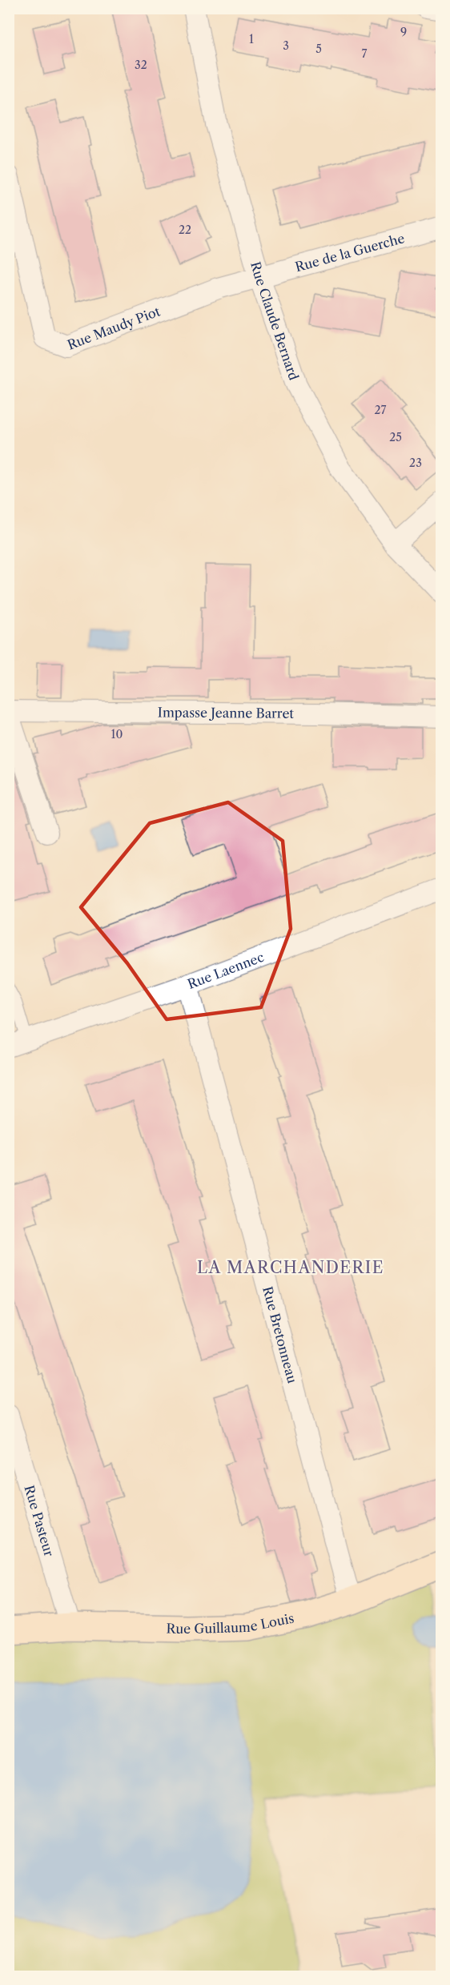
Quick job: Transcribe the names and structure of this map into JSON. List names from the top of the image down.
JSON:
{
  "streets": {
    "street": [
      "Rue de la Guerche",
      "Rue Claude Bernard",
      "Rue Maudy Piot",
      "Impasse Jeanne Barret",
      "Rue Laennec",
      "Rue Bretonneau",
      "Rue Pasteur",
      "Rue Guillaume Louis"
    ]
  },
  "crossings": [
    ["Rue de la Guerche", "Rue Claude Bernard"],
    ["Rue de la Guerche", "Rue Maudy Piot"],
    ["Rue Claude Bernard", "Rue Maudy Piot"],
    ["Rue Laennec", "Rue Bretonneau"],
    ["Rue Bretonneau", "Rue Guillaume Louis"],
    ["Rue Pasteur", "Rue Guillaume Louis"]
  ],
  "districts": ["LA MARCHANDERIE"],
  "house_numbers": [
    "9",
    "1",
    "3",
    "5",
    "7",
    "32",
    "22",
    "27",
    "25",
    "23",
    "10"
  ]
}
